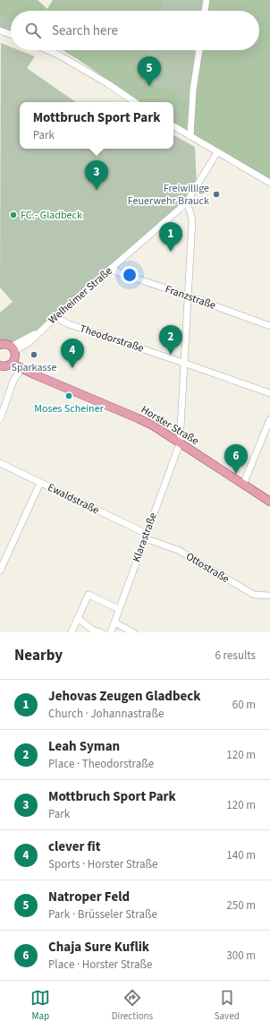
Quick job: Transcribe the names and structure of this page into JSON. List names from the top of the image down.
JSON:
{
  "streets": {
    "main road": ["Horster Straße"],
    "street": [
      "Welheimer Straße",
      "Franzstraße",
      "Theodorstraße",
      "Ewaldstraße",
      "Klarastraße",
      "Ottostraße"
    ]
  },
  "crossings": [
    ["Welheimer Straße", "Franzstraße"],
    ["Welheimer Straße", "Theodorstraße"],
    ["Welheimer Straße", "Klarastraße"],
    ["Franzstraße", "Klarastraße"],
    ["Theodorstraße", "Klarastraße"],
    ["Horster Straße", "Klarastraße"],
    ["Ewaldstraße", "Klarastraße"],
    ["Ewaldstraße", "Ottostraße"],
    ["Klarastraße", "Ottostraße"]
  ],
  "places": [
    "Freiwillige Feuerwehr Brauck",
    "FC.- Gladbeck",
    "Sparkasse",
    "Moses Scheiner"
  ],
  "page": {
    "search": "Search here",
    "pins": [
      "5",
      "3",
      "1",
      "2",
      "4",
      "6"
    ],
    "popup": ["Mottbruch Sport Park", "Park"],
    "heading": ["Nearby", "6 results"],
    "list": [
      {
        "mark": "1",
        "name": "Jehovas Zeugen Gladbeck",
        "note": "Church · Johannastraße",
        "value": "60 m"
      },
      {
        "mark": "2",
        "name": "Leah Syman",
        "note": "Place · Theodorstraße",
        "value": "120 m"
      },
      {
        "mark": "3",
        "name": "Mottbruch Sport Park",
        "note": "Park",
        "value": "120 m"
      },
      {
        "mark": "4",
        "name": "clever fit",
        "note": "Sports · Horster Straße",
        "value": "140 m"
      },
      {
        "mark": "5",
        "name": "Natroper Feld",
        "note": "Park · Brüsseler Straße",
        "value": "250 m"
      },
      {
        "mark": "6",
        "name": "Chaja Sure Kuflik",
        "note": "Place · Horster Straße",
        "value": "300 m"
      }
    ],
    "nav": ["Map", "Directions", "Saved"]
  }
}
